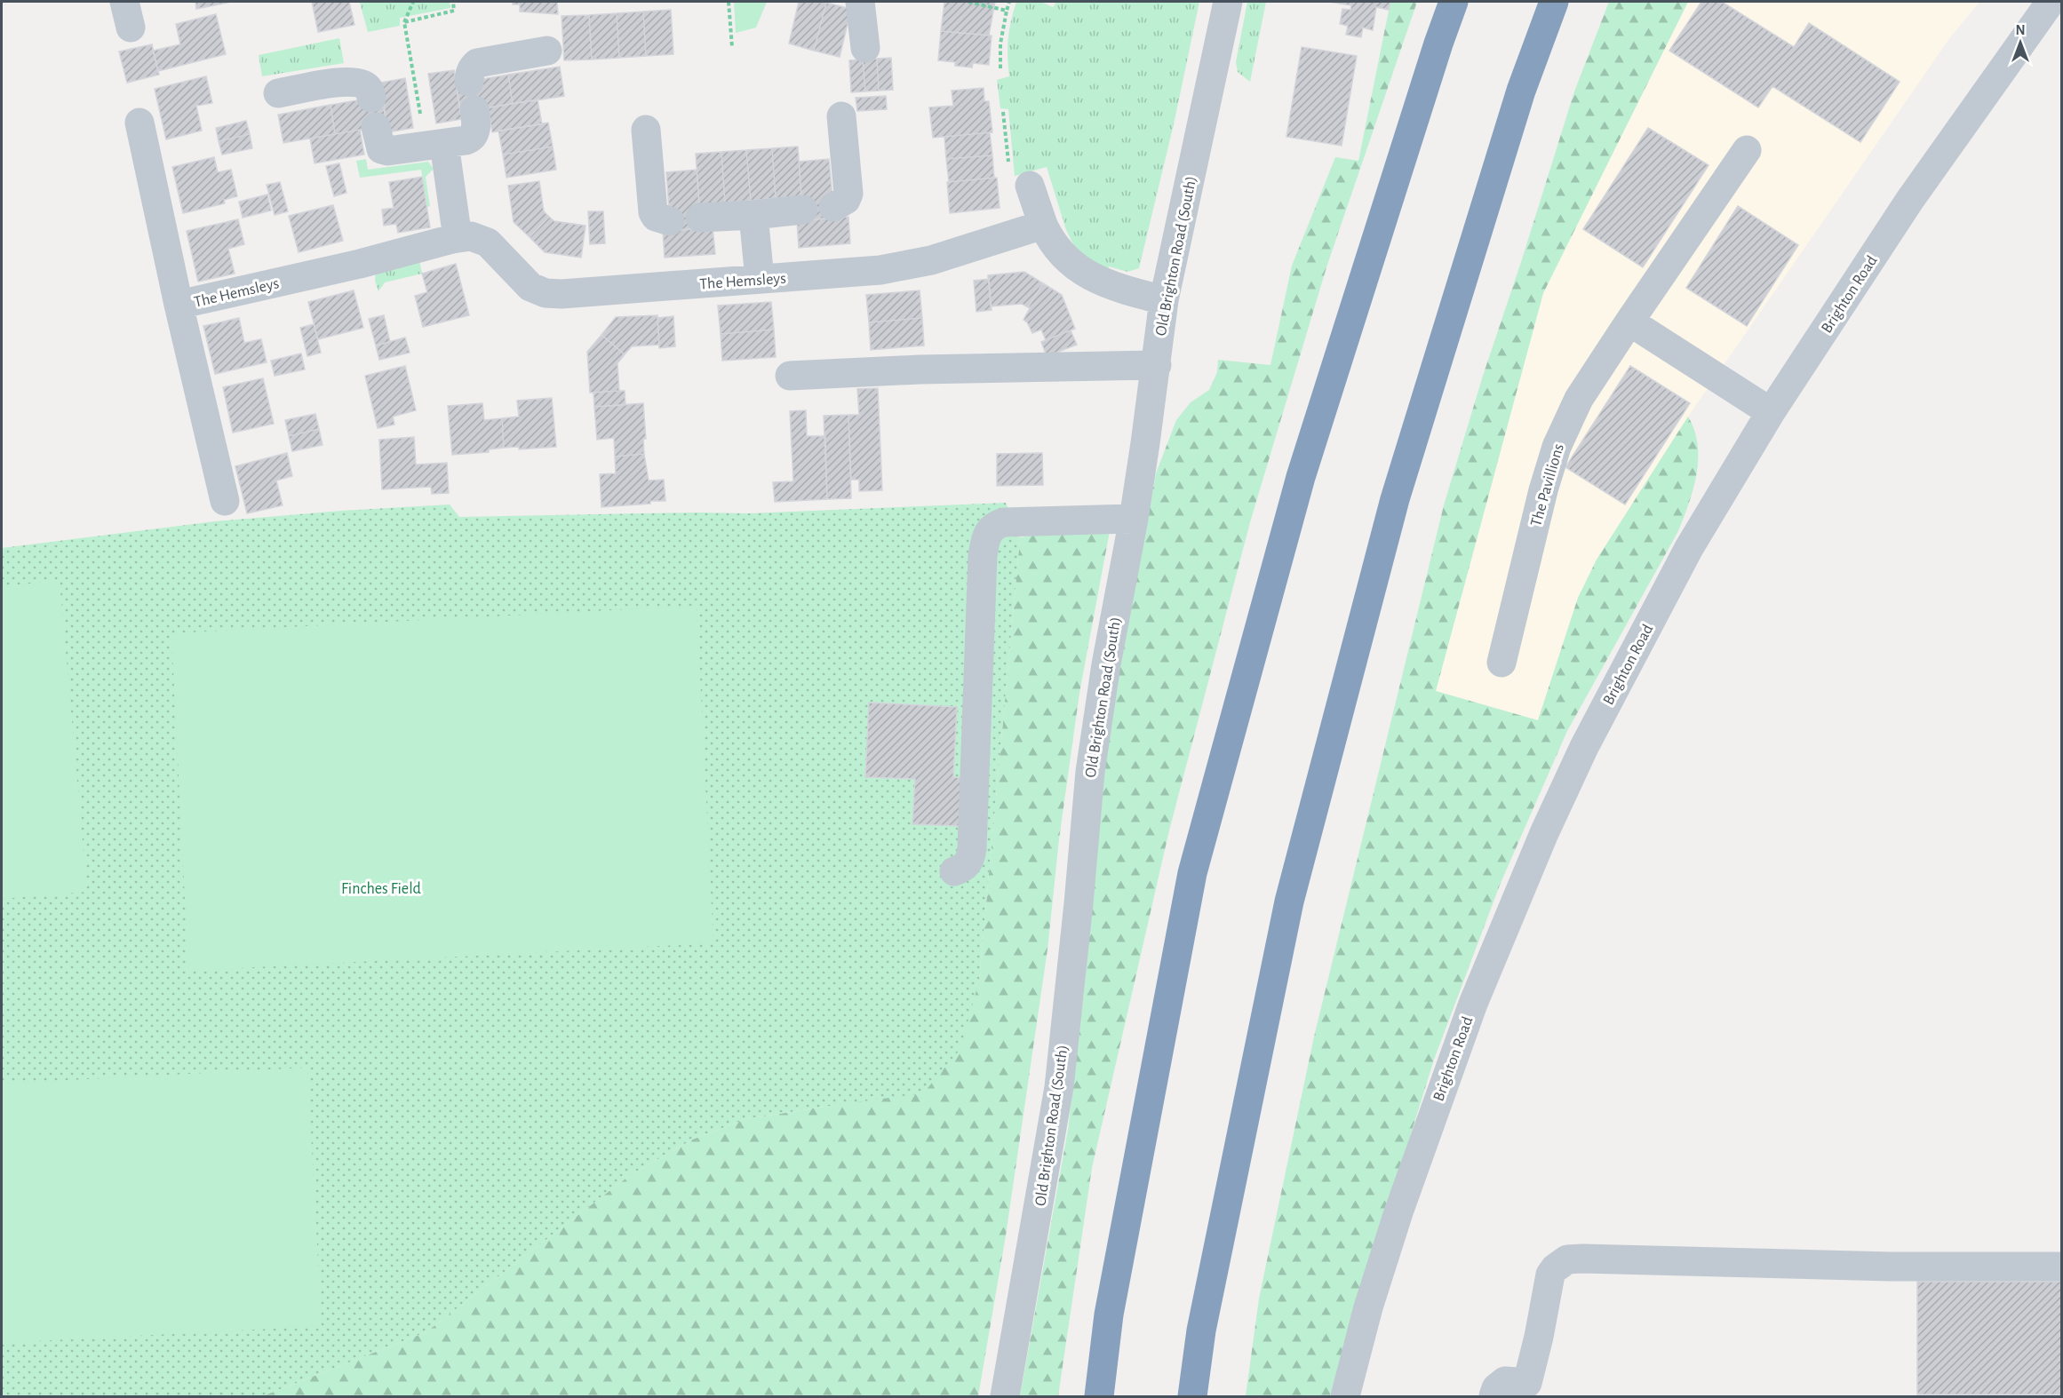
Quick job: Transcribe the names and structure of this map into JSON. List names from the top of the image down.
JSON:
{
  "streets": {
    "street": [
      "Old Brighton Road (South)",
      "The Hemsleys",
      "Brighton Road",
      "The Pavillions"
    ]
  },
  "parks": ["Finches Field"],
  "north": "top"
}
